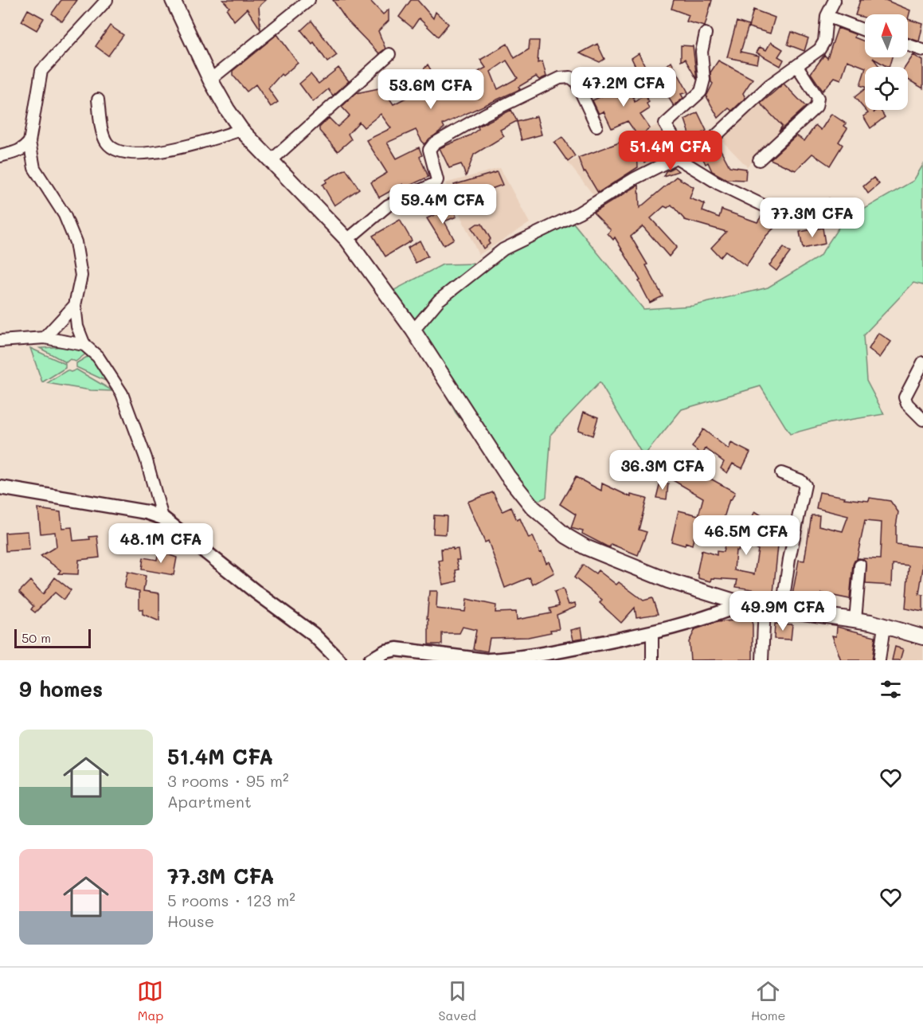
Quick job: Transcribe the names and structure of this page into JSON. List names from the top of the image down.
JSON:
{
  "scale_bar": "50 m",
  "north": "top",
  "page": {
    "price": [
      "47.2M CFA",
      "53.6M CFA",
      "51.4M CFA",
      "59.4M CFA",
      "77.3M CFA",
      "36.3M CFA",
      "46.5M CFA",
      "48.1M CFA",
      "49.9M CFA"
    ],
    "scale": "50 m",
    "heading": "9 homes",
    "list": [
      {
        "name": "51.4M CFA",
        "note": "3 rooms · 95 m² · Apartment"
      },
      {
        "name": "77.3M CFA",
        "note": "5 rooms · 123 m² · House"
      }
    ],
    "tabs": ["Map", "Saved", "Home"]
  }
}
